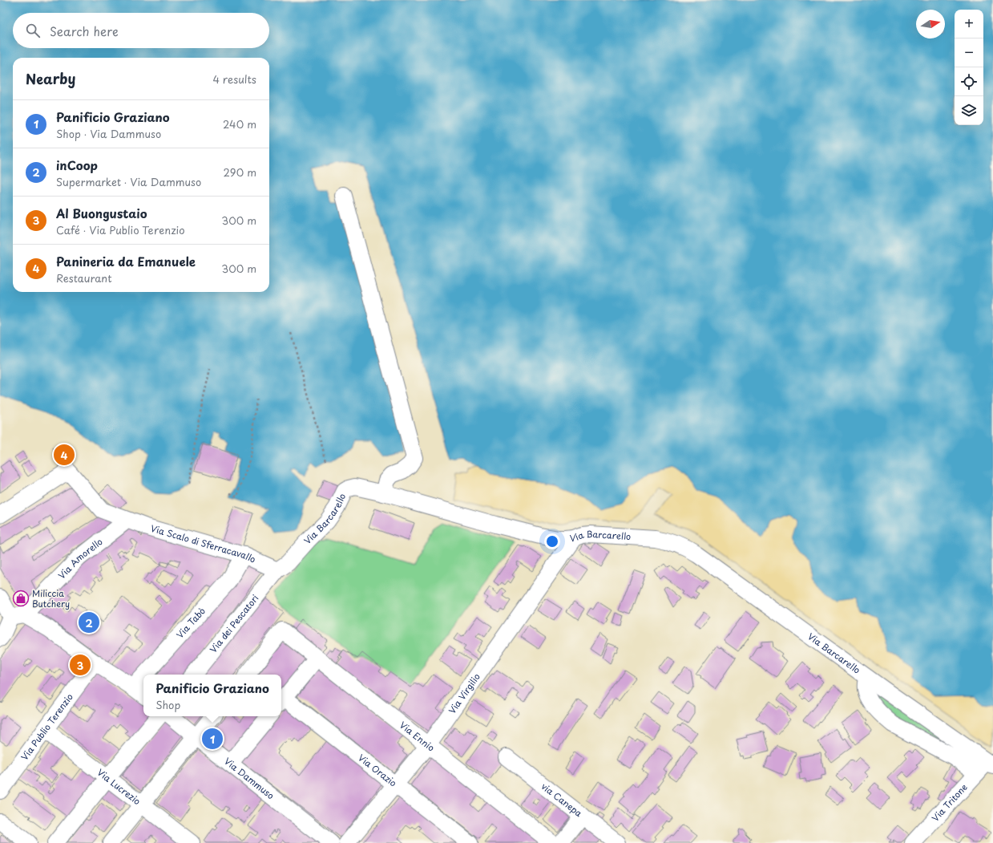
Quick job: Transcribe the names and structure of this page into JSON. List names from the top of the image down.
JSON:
{
  "streets": {
    "street": [
      "Via Barcarello",
      "Via Scalo di Sferracavallo",
      "Via Amorello",
      "Via Tabò",
      "Via dei Pescatori",
      "Via Virgilio",
      "Via Publio Terenzio",
      "Via Ennio",
      "Via Orazio",
      "Via Dammuso",
      "Via Lucrezio",
      "via Canepa",
      "Via Tritone"
    ]
  },
  "crossings": [
    ["Via Barcarello", "Via Scalo di Sferracavallo"],
    ["Via Barcarello", "Via dei Pescatori"],
    ["Via Barcarello", "Via Virgilio"],
    ["Via Barcarello", "Via Tritone"],
    ["Via Scalo di Sferracavallo", "Via Amorello"],
    ["Via Scalo di Sferracavallo", "Via Tabò"],
    ["Via Scalo di Sferracavallo", "Via dei Pescatori"],
    ["Via Virgilio", "Via Ennio"],
    ["Via Virgilio", "Via Orazio"],
    ["Via Publio Terenzio", "Via Lucrezio"]
  ],
  "places": {
    "shop": ["Miliccia Butchery"]
  },
  "north": "right",
  "page": {
    "map_buttons": ["+", "−"],
    "search": "Search here",
    "heading": ["Nearby", "4 results"],
    "list": [
      {
        "mark": "1",
        "name": "Panificio Graziano",
        "note": "Shop · Via Dammuso",
        "value": "240 m"
      },
      {
        "mark": "2",
        "name": "inCoop",
        "note": "Supermarket · Via Dammuso",
        "value": "290 m"
      },
      {
        "mark": "3",
        "name": "Al Buongustaio",
        "note": "Café · Via Publio Terenzio",
        "value": "300 m"
      },
      {
        "mark": "4",
        "name": "Panineria da Emanuele",
        "note": "Restaurant",
        "value": "300 m"
      }
    ],
    "pins": [
      "4",
      "2",
      "3",
      "1"
    ],
    "popup": ["Panificio Graziano", "Shop"]
  }
}
